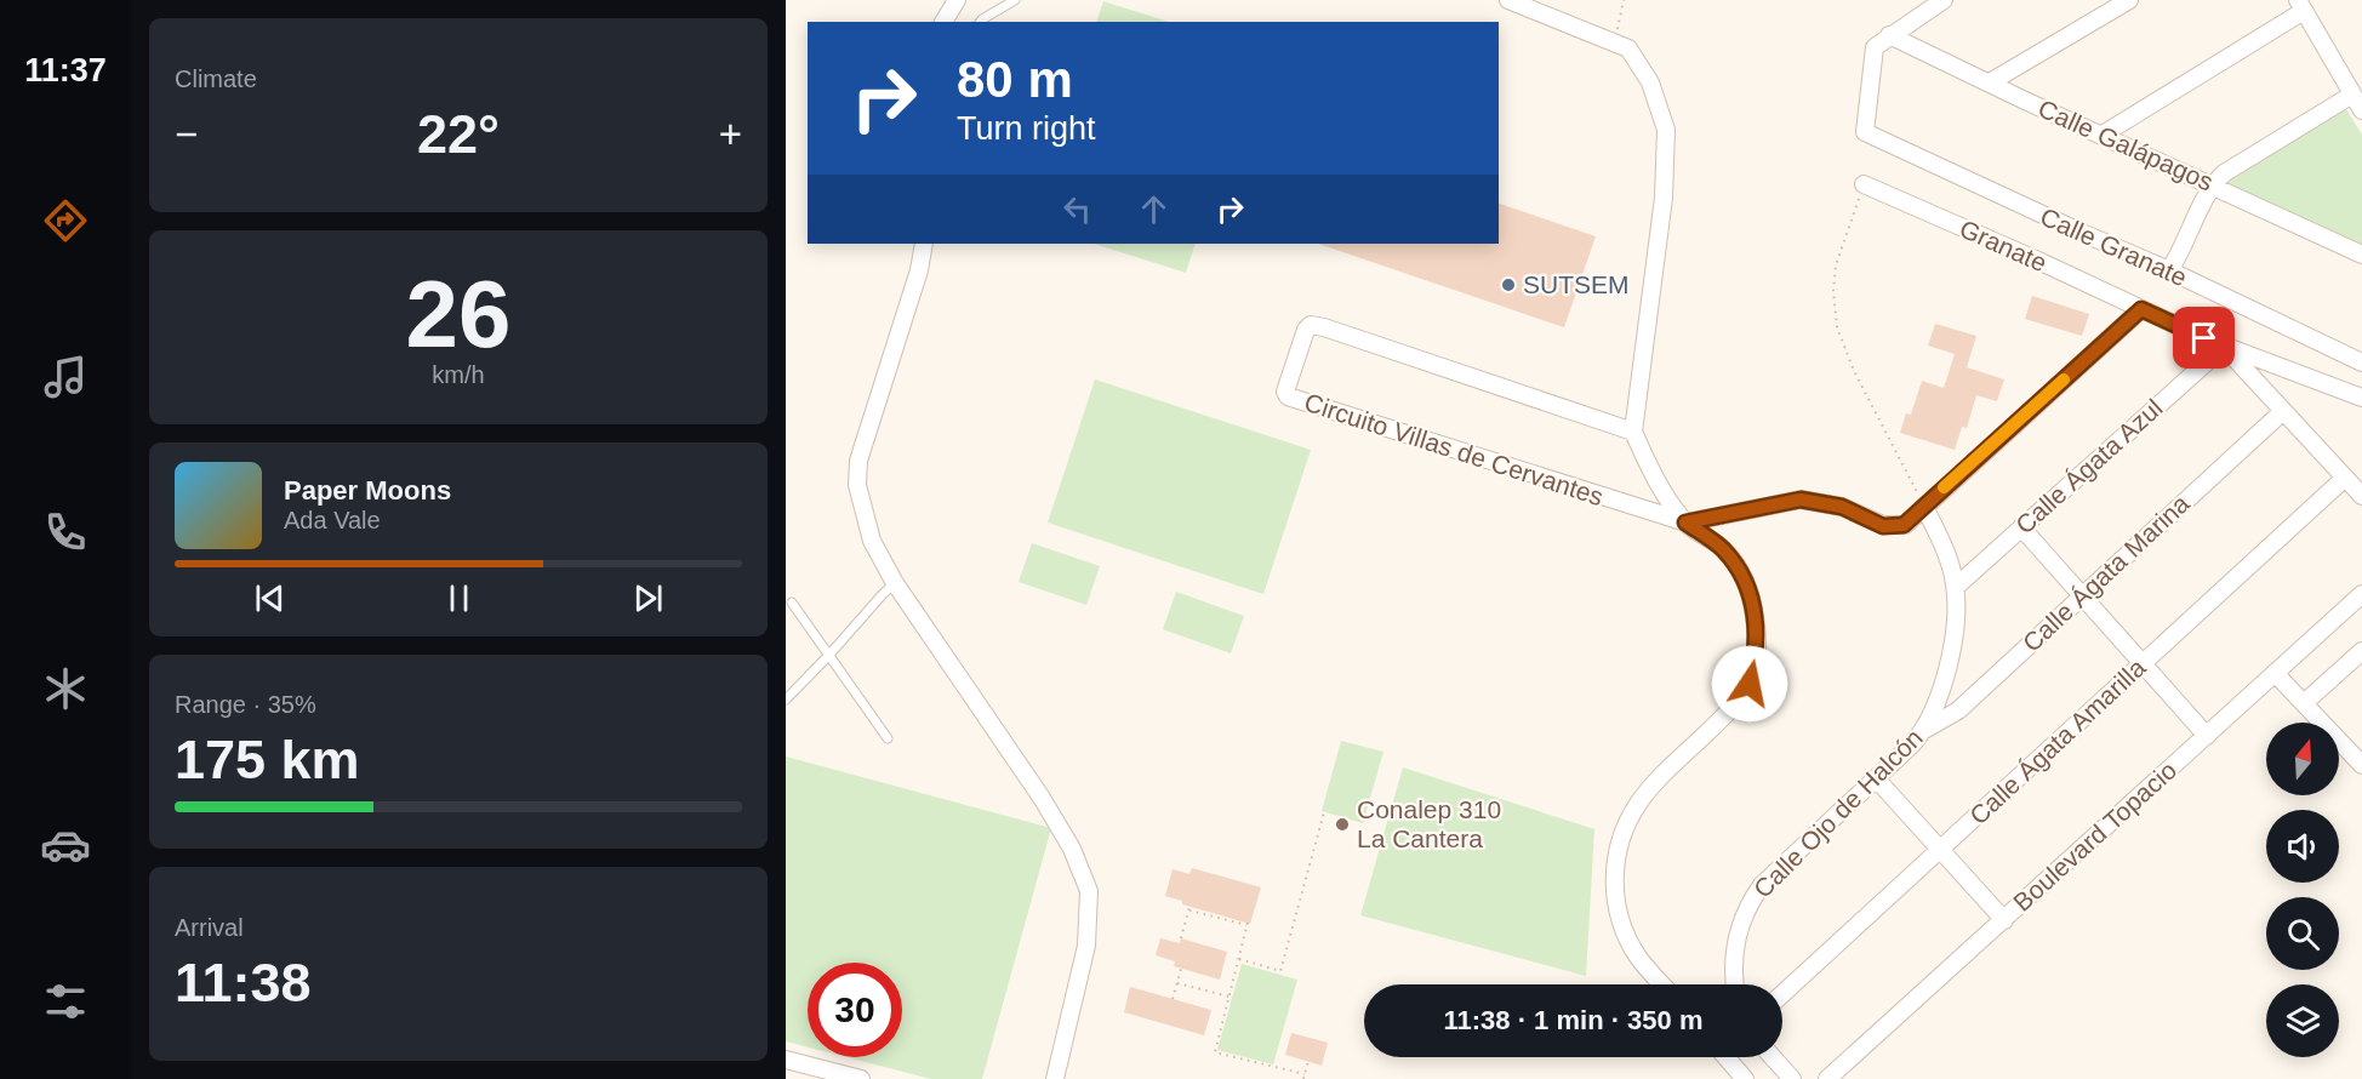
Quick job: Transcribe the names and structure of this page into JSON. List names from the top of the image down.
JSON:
{
  "streets": {
    "street": [
      "Calle Galápagos",
      "Granate",
      "Calle Granate",
      "Circuito Villas de Cervantes",
      "Calle Ágata Azul",
      "Calle Ágata Marina",
      "Calle Ágata Amarilla",
      "Calle Ojo de Halcón",
      "Boulevard Topacio"
    ]
  },
  "crossings": [
    ["Calle Galápagos", "Calle Granate"],
    ["Granate", "Calle Granate"],
    ["Calle Granate", "Calle Ágata Azul"],
    ["Calle Ágata Azul", "Calle Ojo de Halcón"],
    ["Calle Ágata Marina", "Calle Ojo de Halcón"]
  ],
  "places": ["SUTSEM", "Conalep 310 La Cantera"],
  "north": "top",
  "page": {
    "tabs": "11:37",
    "tile": [
      "Climate",
      ["26", "km/h"],
      ["Range · 35%", "175 km"],
      ["Arrival", "11:38"]
    ],
    "turn": ["80 m", "Turn right"],
    "heat": ["−", "22°", "+"],
    "song": ["Paper Moons", "Ada Vale"],
    "limit": "30",
    "trip": "11:38 · 1 min · 350 m"
  }
}
